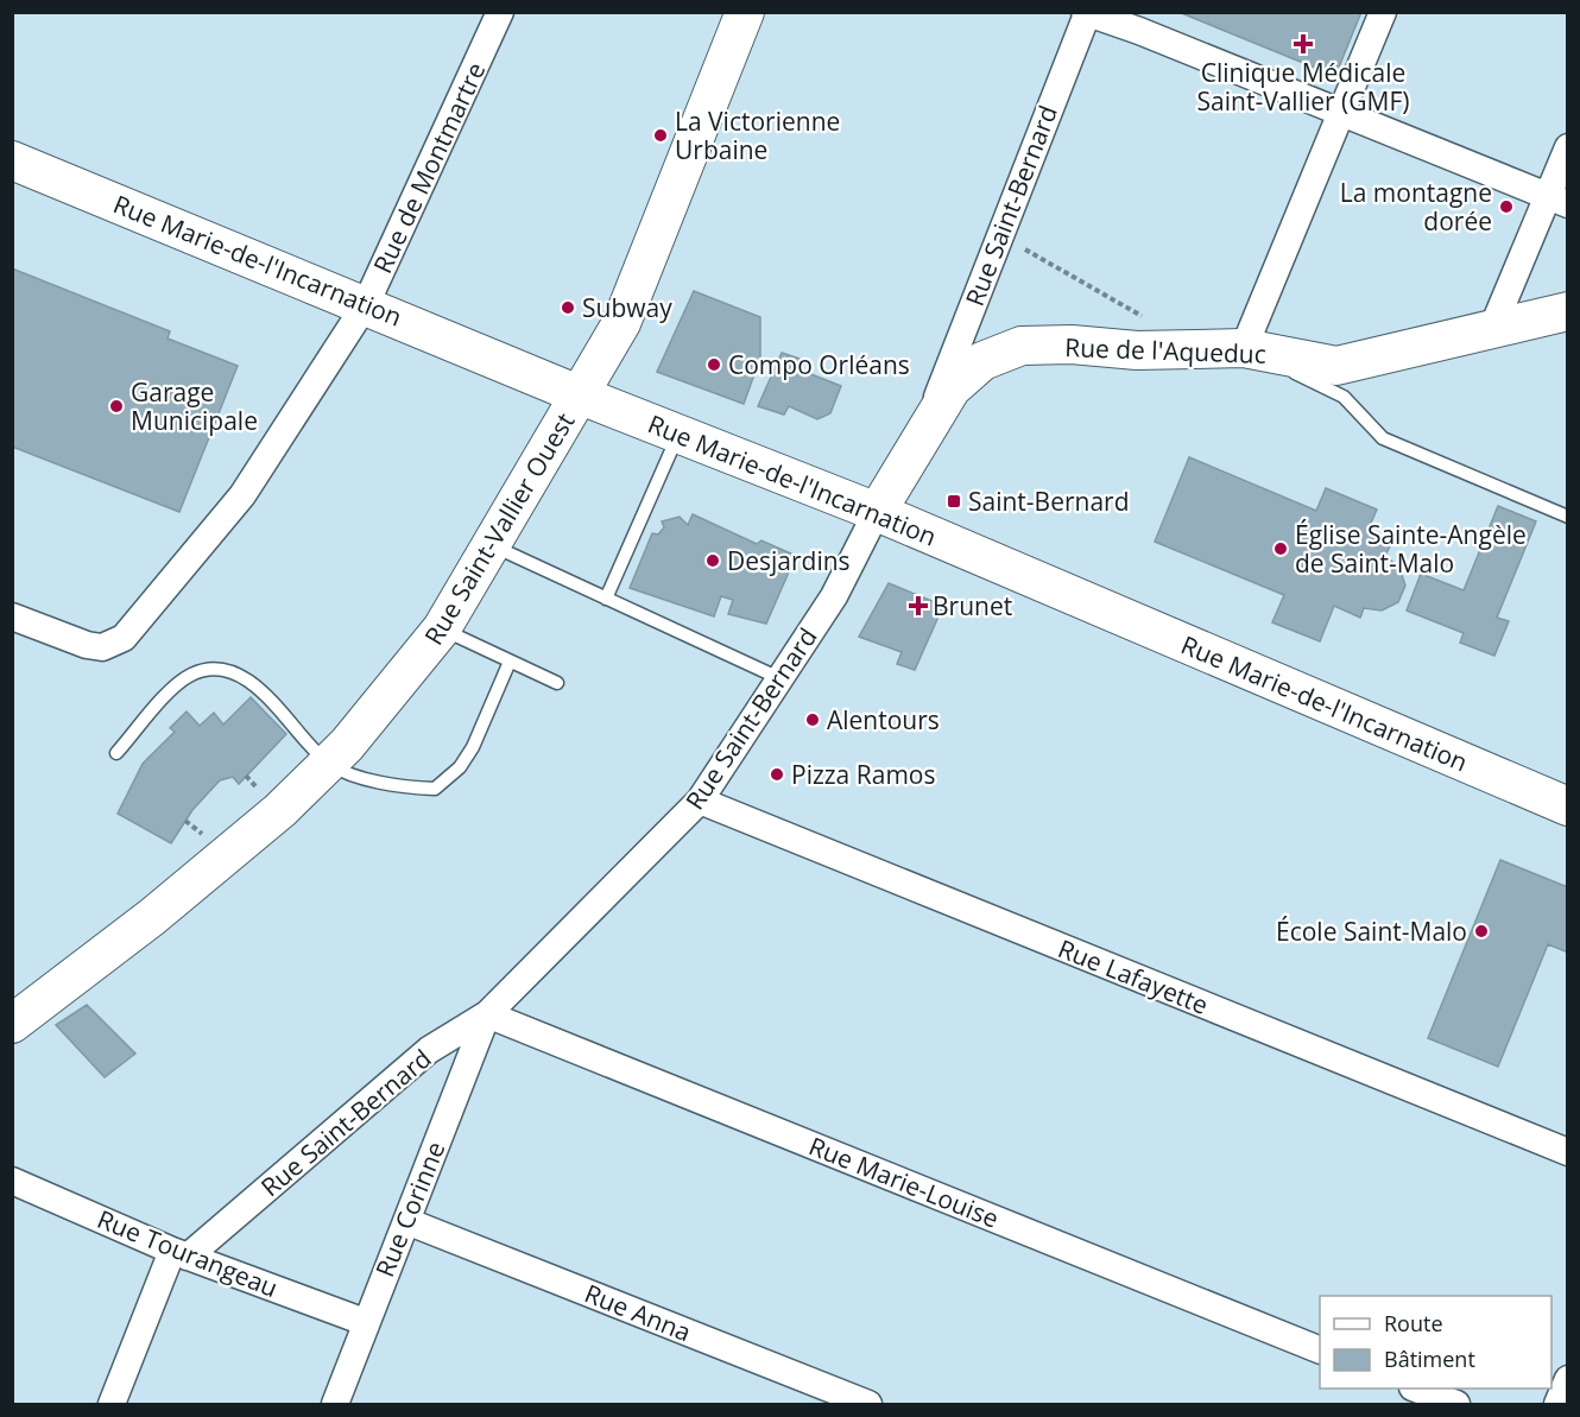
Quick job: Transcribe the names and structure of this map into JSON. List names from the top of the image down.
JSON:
{
  "streets": {
    "street": [
      "Rue de Montmartre",
      "Rue Saint-Bernard",
      "Rue Marie-de-l'Incarnation",
      "Rue de l'Aqueduc",
      "Rue Saint-Vallier Ouest",
      "Rue Lafayette",
      "Rue Marie-Louise",
      "Rue Corinne",
      "Rue Tourangeau",
      "Rue Anna"
    ]
  },
  "crossings": [
    ["Rue de Montmartre", "Rue Marie-de-l'Incarnation"],
    ["Rue Saint-Bernard", "Rue Marie-de-l'Incarnation"],
    ["Rue Saint-Bernard", "Rue de l'Aqueduc"],
    ["Rue Saint-Bernard", "Rue Lafayette"],
    ["Rue Saint-Bernard", "Rue Marie-Louise"],
    ["Rue Saint-Bernard", "Rue Corinne"],
    ["Rue Saint-Bernard", "Rue Tourangeau"],
    ["Rue Marie-de-l'Incarnation", "Rue Saint-Vallier Ouest"],
    ["Rue Marie-Louise", "Rue Corinne"],
    ["Rue Corinne", "Rue Tourangeau"],
    ["Rue Corinne", "Rue Anna"]
  ],
  "places": {
    "health": ["Clinique Médicale Saint-Vallier (GMF)", "Brunet"],
    "other": [
      "La Victorienne Urbaine",
      "La montagne dorée",
      "Subway",
      "Compo Orléans",
      "Garage Municipale",
      "Église Sainte-Angèle de Saint-Malo",
      "Desjardins",
      "Alentours",
      "Pizza Ramos",
      "École Saint-Malo"
    ],
    "transit": ["Saint-Bernard"]
  },
  "legend": ["Route", "Bâtiment"]
}
